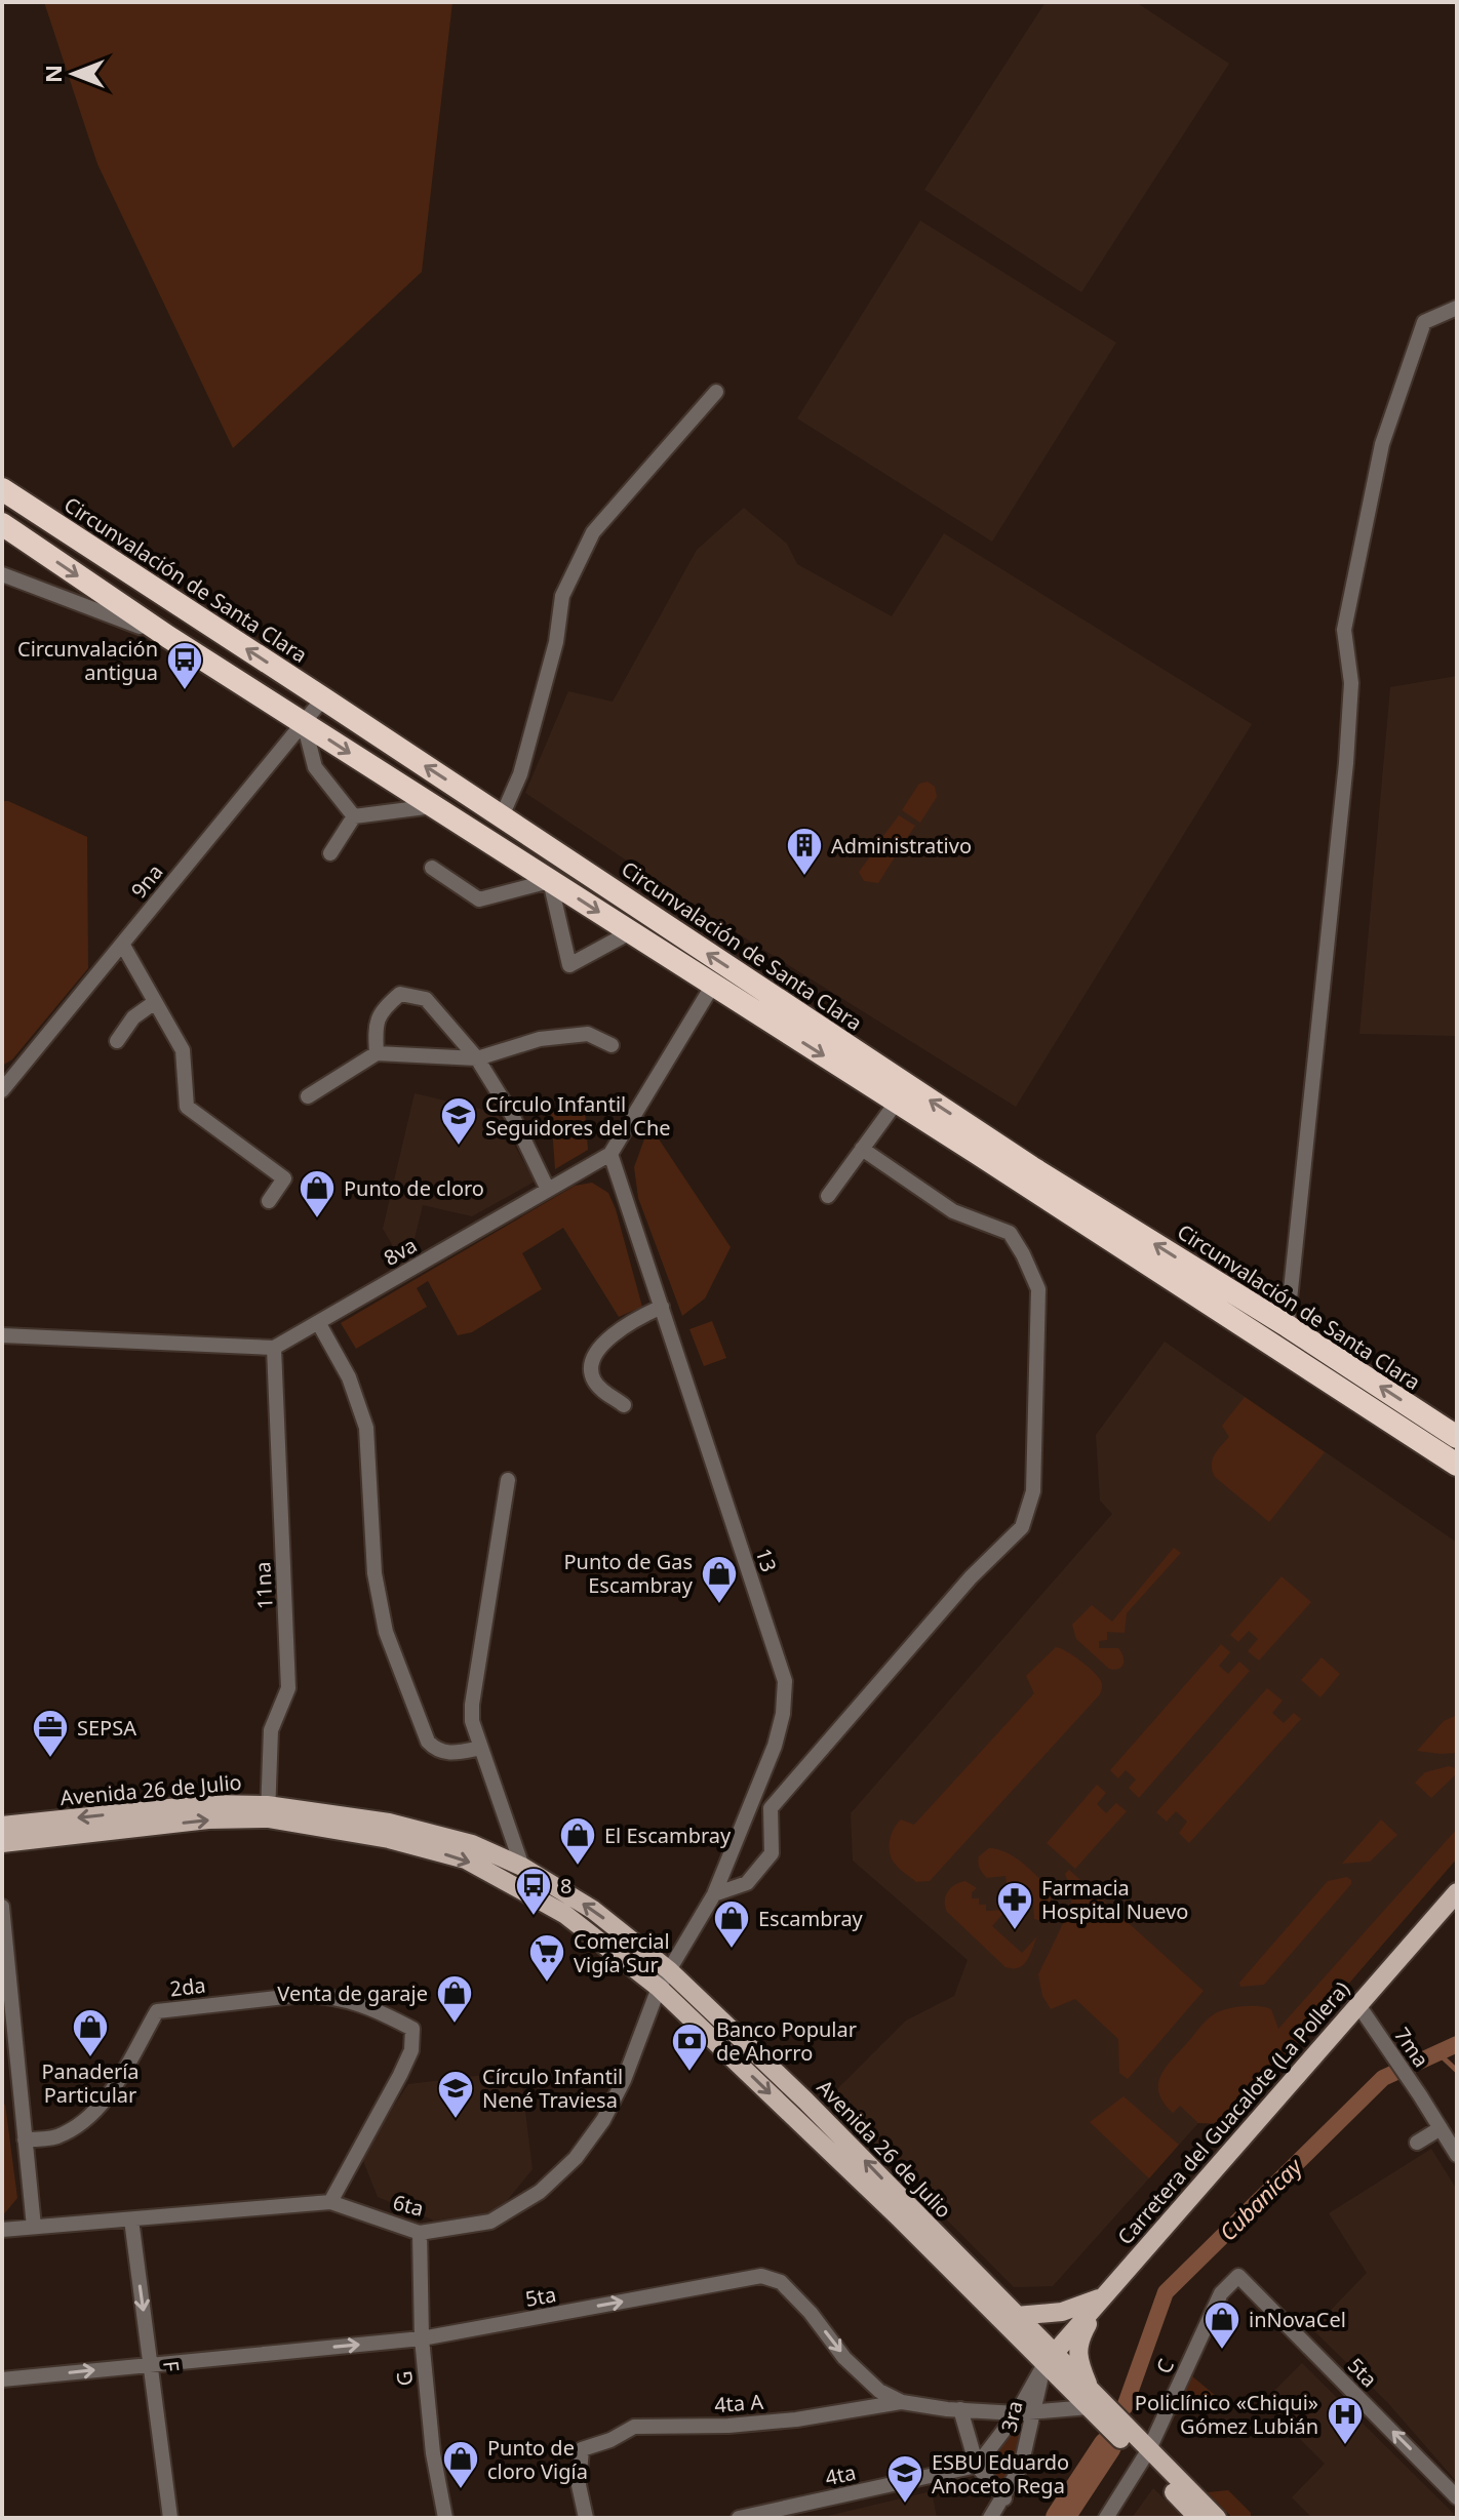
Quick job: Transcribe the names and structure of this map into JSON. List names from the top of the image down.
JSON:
{
  "streets": {
    "highway": ["Circunvalación de Santa Clara"],
    "main road": ["Avenida 26 de Julio", "Carretera del Guacalote (La Pollera)"],
    "street": [
      "9na",
      "8va",
      "13",
      "11na",
      "2da",
      "7ma",
      "6ta",
      "5ta",
      "F",
      "C",
      "G",
      "4ta A",
      "3ra",
      "4ta"
    ]
  },
  "crossings": [
    ["Circunvalación de Santa Clara", "9na"],
    ["Circunvalación de Santa Clara", "8va"],
    ["8va", "13"],
    ["8va", "11na"],
    ["13", "Avenida 26 de Julio"],
    ["13", "6ta"],
    ["11na", "Avenida 26 de Julio"],
    ["Avenida 26 de Julio", "Carretera del Guacalote (La Pollera)"],
    ["Avenida 26 de Julio", "6ta"],
    ["Avenida 26 de Julio", "5ta"],
    ["Avenida 26 de Julio", "C"],
    ["Avenida 26 de Julio", "3ra"],
    ["2da", "6ta"],
    ["7ma", "Carretera del Guacalote (La Pollera)"],
    ["Carretera del Guacalote (La Pollera)", "3ra"],
    ["6ta", "F"],
    ["6ta", "G"],
    ["5ta", "F"],
    ["5ta", "C"],
    ["5ta", "G"],
    ["5ta", "4ta A"],
    ["5ta", "3ra"]
  ],
  "one_way": ["F"],
  "water": ["Cubanicay"],
  "places": {
    "bus stop": ["Circunvalación antigua", "8"],
    "building": ["Administrativo"],
    "school or university": ["Círculo Infantil Seguidores del Che", "Círculo Infantil Nené Traviesa", "ESBU Eduardo Anoceto Rega"],
    "shop": [
      "Punto de cloro",
      "Punto de Gas Escambray",
      "El Escambray",
      "Escambray",
      "Venta de garaje",
      "Panadería Particular",
      "inNovaCel",
      "Punto de cloro Vigía"
    ],
    "office": ["SEPSA"],
    "pharmacy": ["Farmacia Hospital Nuevo"],
    "supermarket": ["Comercial Vigía Sur"],
    "bank": ["Banco Popular de Ahorro"],
    "hospital": ["Policlínico «Chiqui» Gómez Lubián"]
  },
  "north": "left"
}
